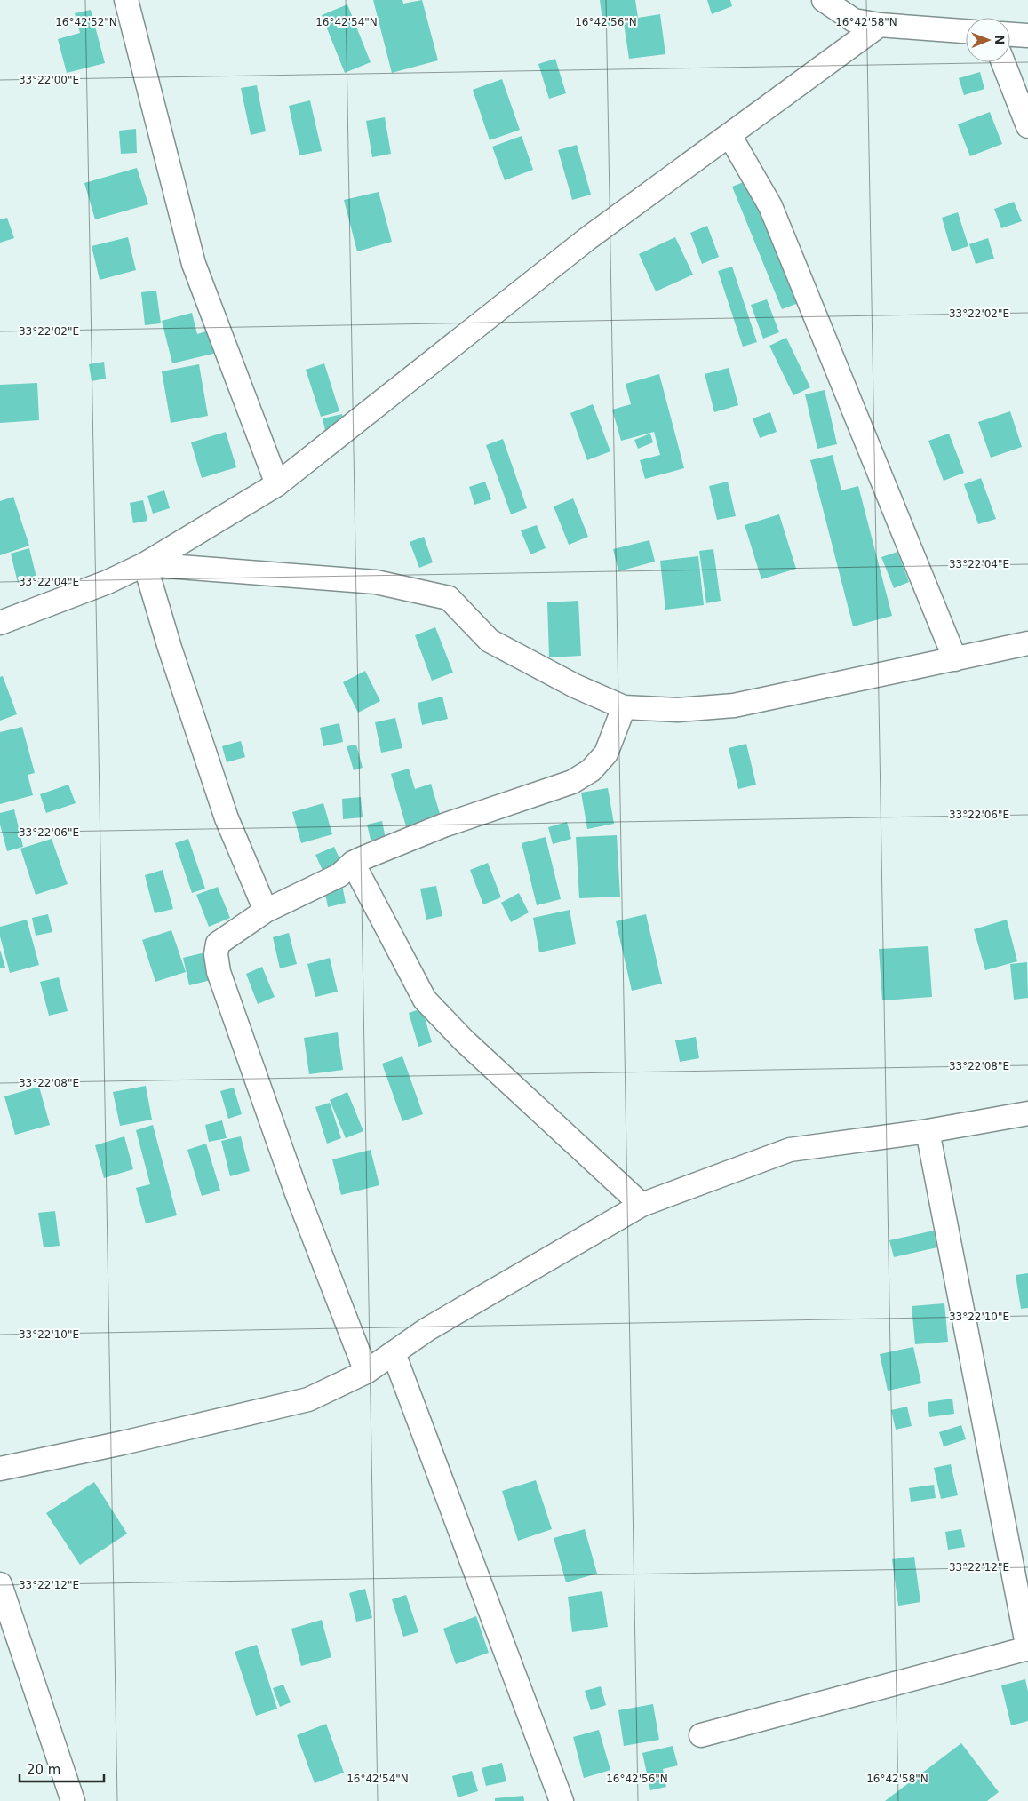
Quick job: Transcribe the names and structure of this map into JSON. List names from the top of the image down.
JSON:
{
  "scale_bar": "20 m",
  "north": "right",
  "coordinates": [
    "16°42'52\"N",
    "16°42'54\"N",
    "16°42'56\"N",
    "16°42'58\"N",
    "33°22'00\"E",
    "33°22'02\"E",
    "33°22'04\"E",
    "33°22'06\"E",
    "33°22'08\"E",
    "33°22'10\"E",
    "33°22'12\"E"
  ]
}
